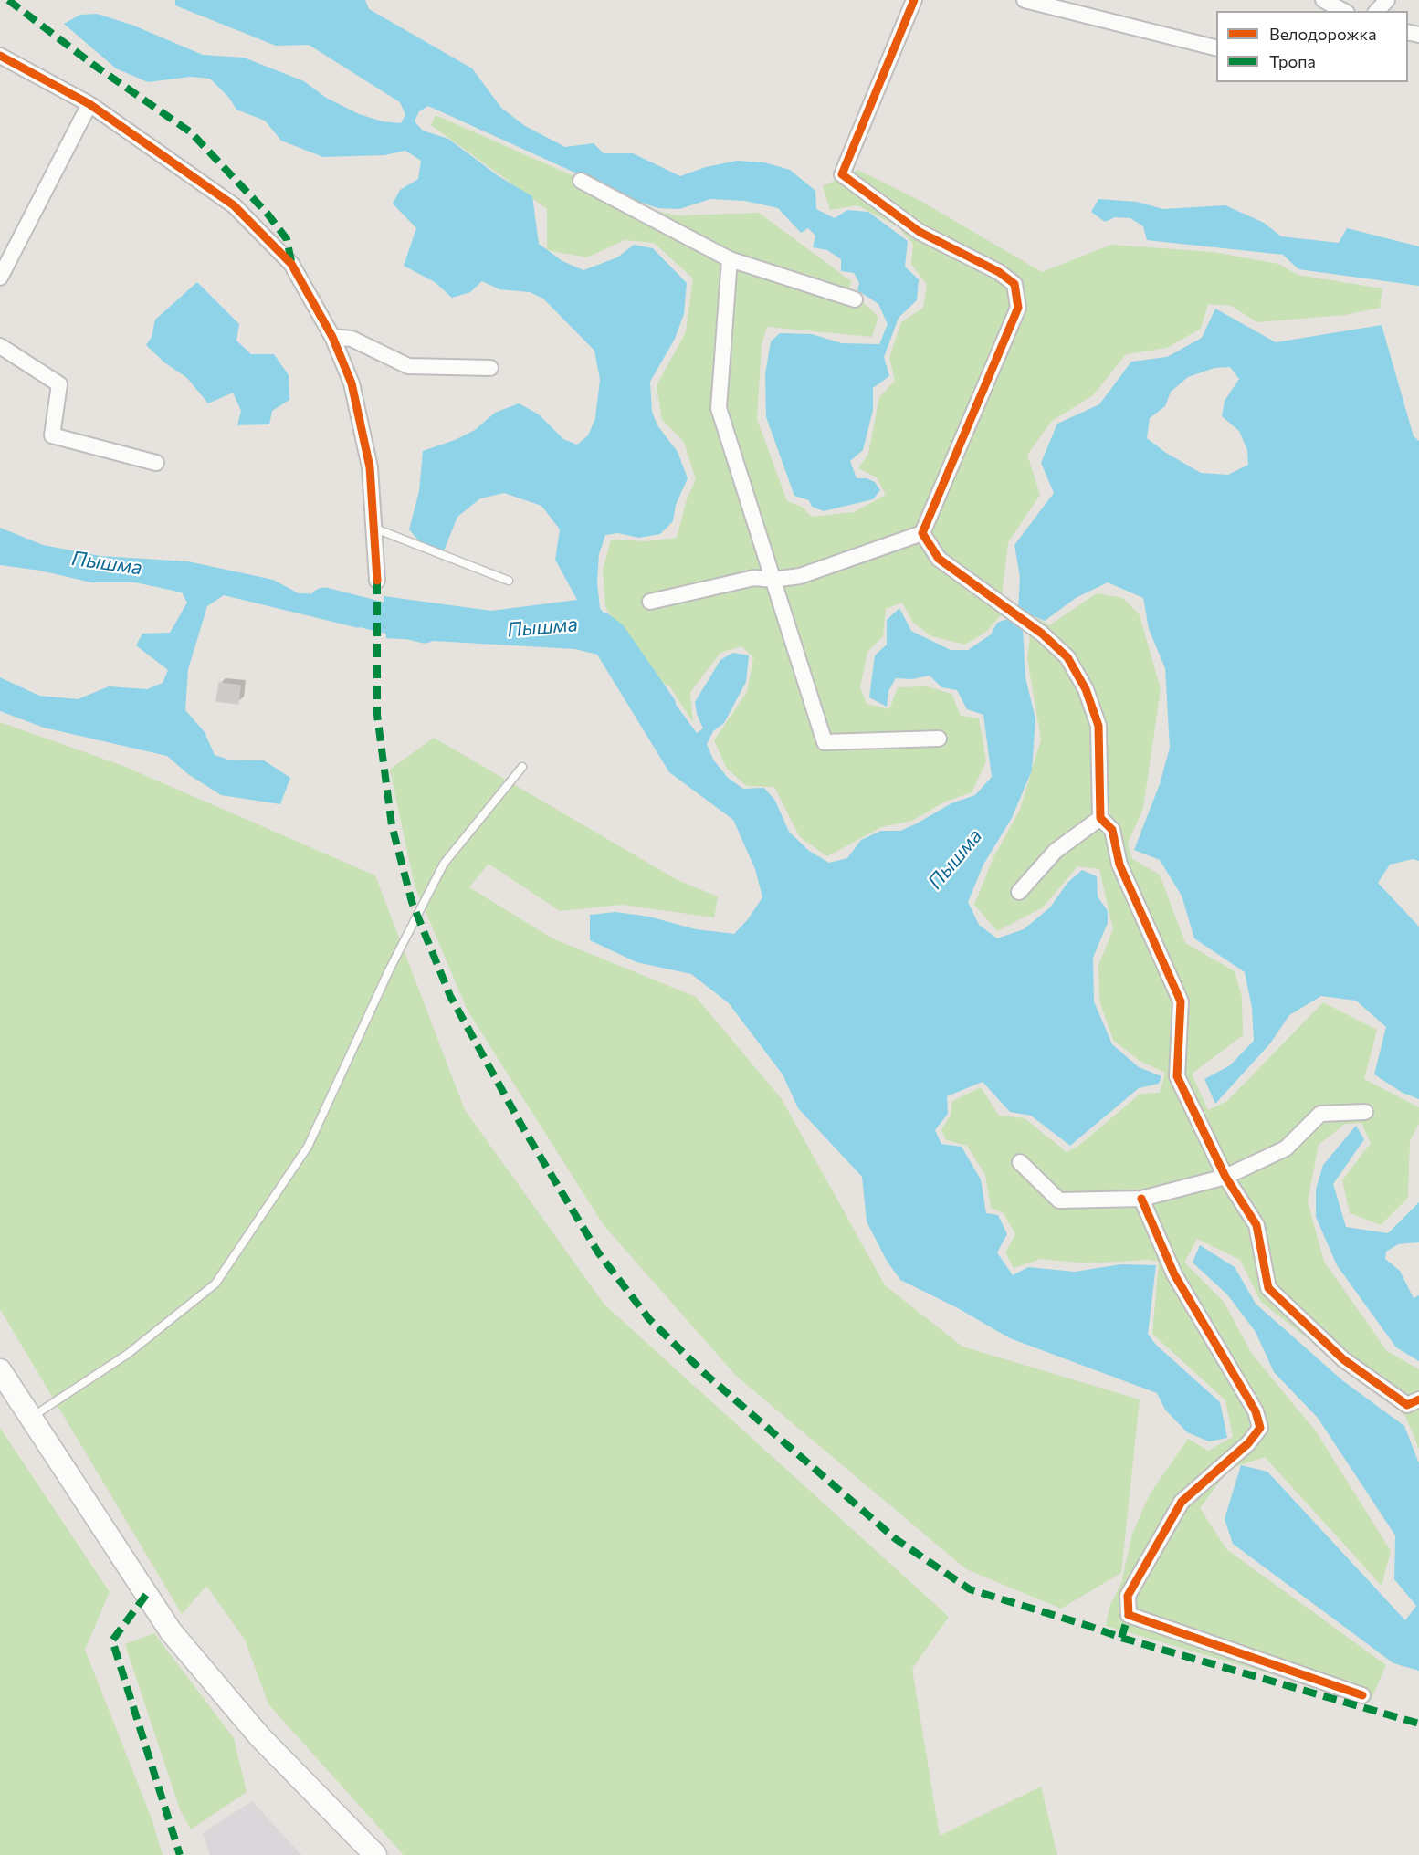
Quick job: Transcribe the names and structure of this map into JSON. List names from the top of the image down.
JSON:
{
  "water": ["Пышма"],
  "legend": ["Велодорожка", "Тропа"]
}
